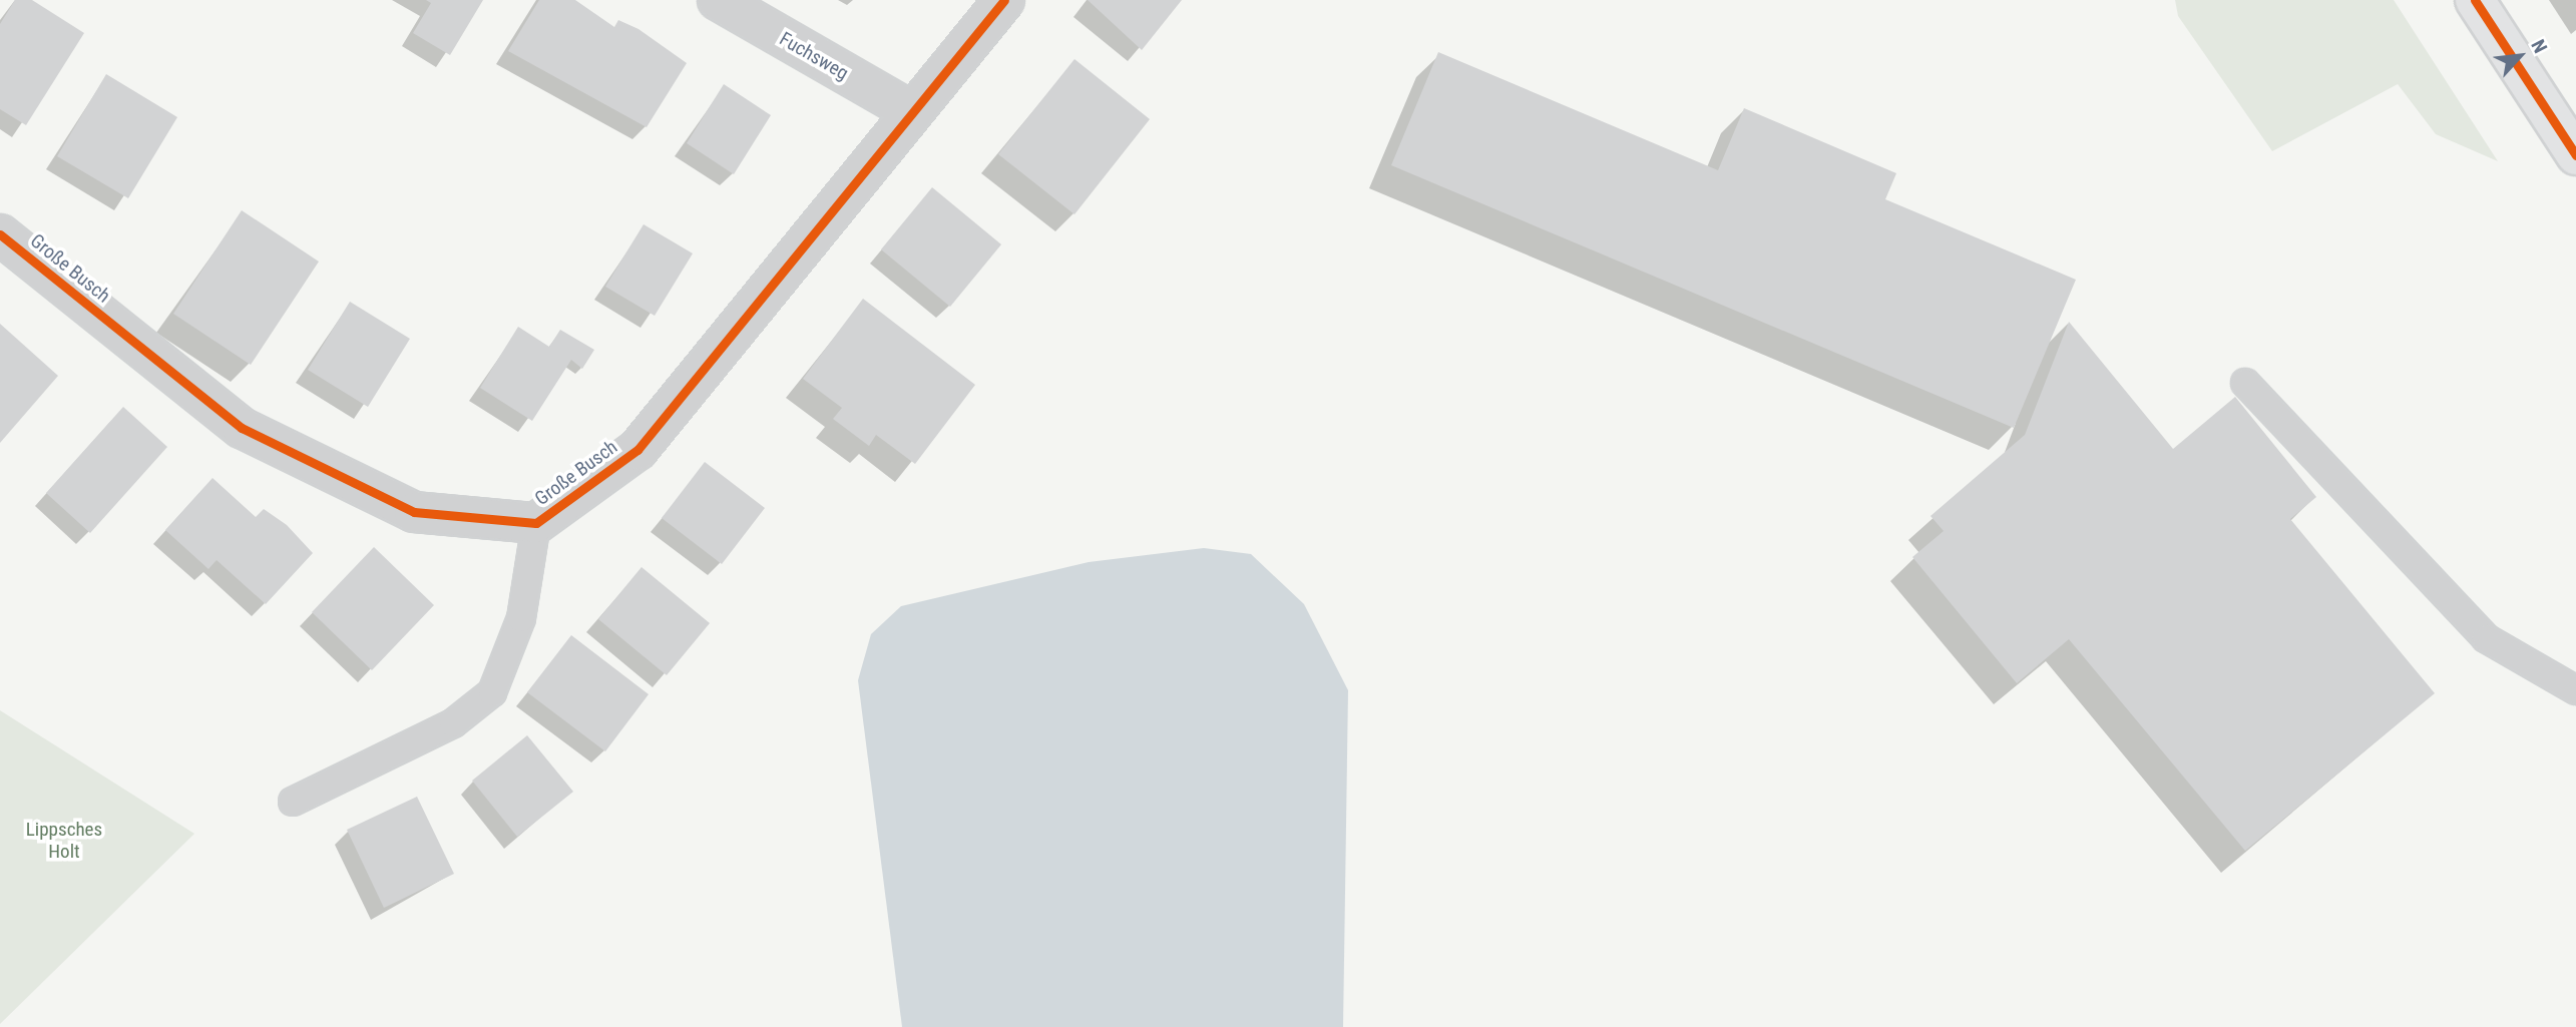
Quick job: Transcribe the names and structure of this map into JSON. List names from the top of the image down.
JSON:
{
  "streets": {
    "street": ["Fuchsweg", "Große Busch"]
  },
  "crossings": [
    ["Fuchsweg", "Große Busch"]
  ],
  "parks": ["Lippsches Holt"],
  "north": "top right"
}
